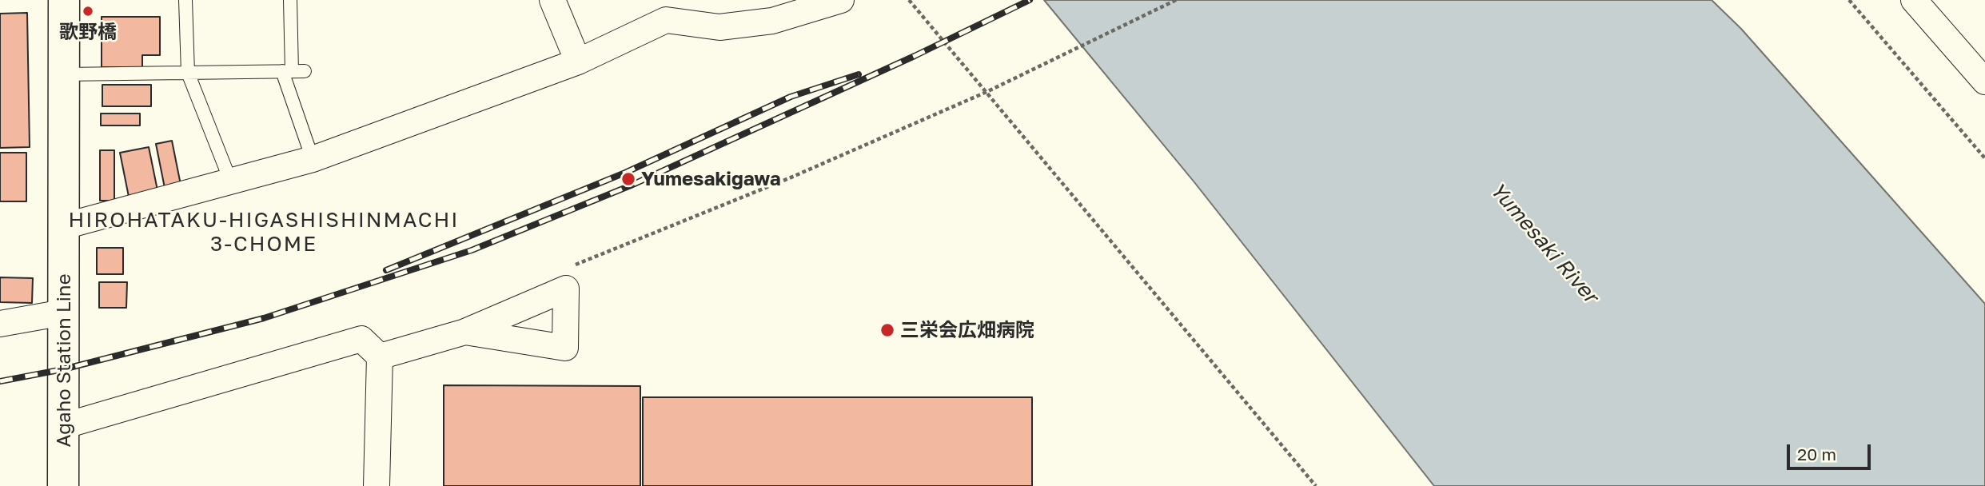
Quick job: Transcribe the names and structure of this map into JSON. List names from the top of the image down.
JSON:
{
  "streets": {
    "main road": ["Agaho Station Line"]
  },
  "districts": ["HIROHATAKU-HIGASHISHINMACHI 3-CHOME"],
  "water": ["Yumesaki River"],
  "places": ["歌野橋", "Yumesakigawa", "三栄会広畑病院"],
  "scale_bar": "20 m"
}
